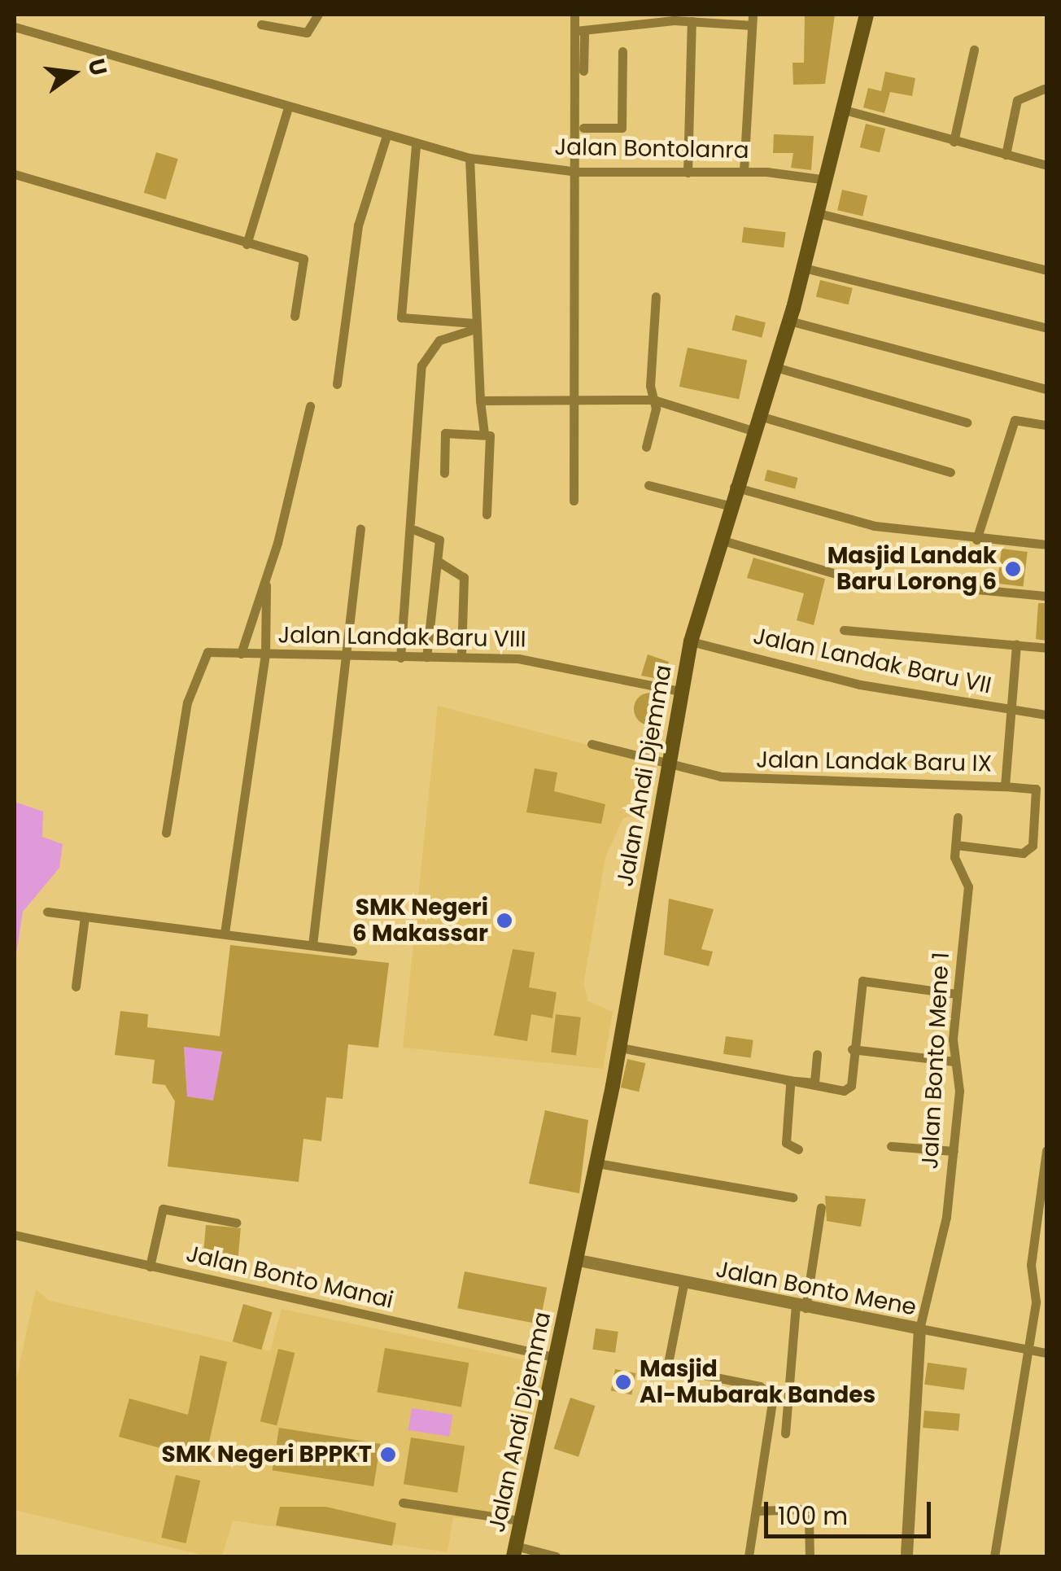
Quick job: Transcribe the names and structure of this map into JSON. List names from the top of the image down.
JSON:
{
  "streets": {
    "main road": ["Jalan Andi Djemma"],
    "street": [
      "Jalan Bontolanra",
      "Jalan Landak Baru VIII",
      "Jalan Landak Baru VII",
      "Jalan Landak Baru IX",
      "Jalan Bonto Mene 1",
      "Jalan Bonto Manai",
      "Jalan Bonto Mene"
    ]
  },
  "crossings": [
    ["Jalan Bontolanra", "Jalan Andi Djemma"],
    ["Jalan Landak Baru VIII", "Jalan Andi Djemma"],
    ["Jalan Landak Baru VII", "Jalan Landak Baru IX"],
    ["Jalan Landak Baru VII", "Jalan Andi Djemma"],
    ["Jalan Landak Baru IX", "Jalan Andi Djemma"],
    ["Jalan Andi Djemma", "Jalan Bonto Manai"],
    ["Jalan Andi Djemma", "Jalan Bonto Mene"],
    ["Jalan Bonto Mene 1", "Jalan Bonto Mene"]
  ],
  "places": [
    "Masjid Landak Baru Lorong 6",
    "SMK Negeri 6 Makassar",
    "Masjid Al-Mubarak Bandes",
    "SMK Negeri BPPKT"
  ],
  "scale_bar": "100 m",
  "north": "right"
}
